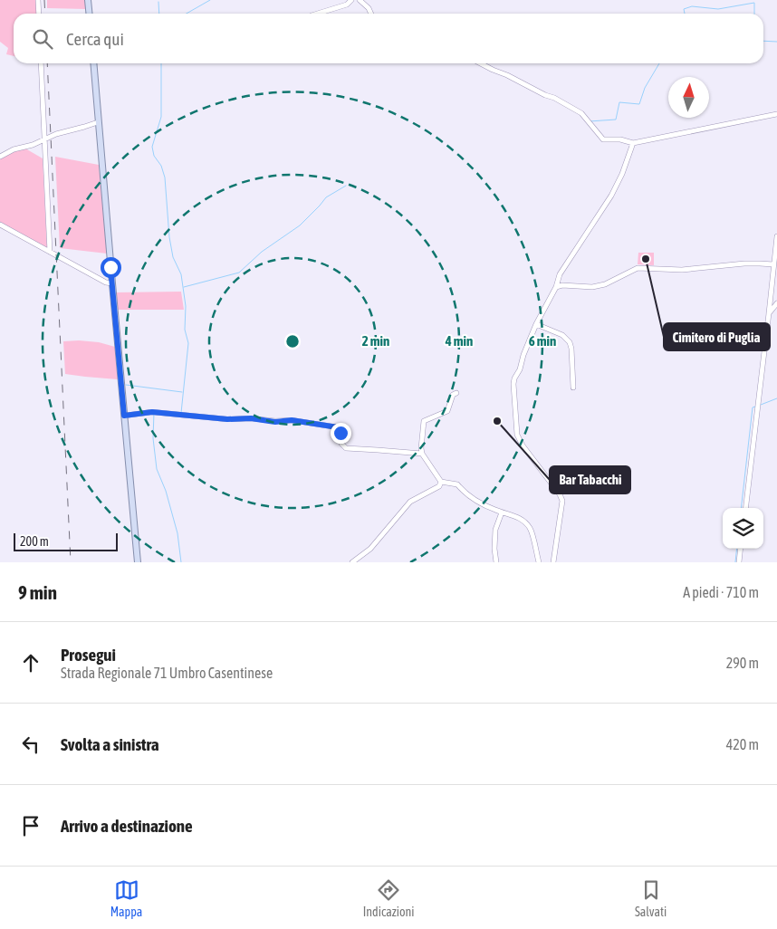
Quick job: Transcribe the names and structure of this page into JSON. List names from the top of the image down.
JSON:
{
  "places": ["Cimitero di Puglia", "Bar Tabacchi"],
  "scale_bar": "200 m",
  "north": "top",
  "page": {
    "search": "Cerca qui",
    "scale": "200 m",
    "heading": ["9 min", "A piedi · 710 m"],
    "list": [
      ["Prosegui", "Strada Regionale 71 Umbro Casentinese", "290 m"],
      ["Svolta a sinistra", "420 m"],
      "Arrivo a destinazione"
    ],
    "nav": ["Mappa", "Indicazioni", "Salvati"]
  },
  "rings": ["2 min", "4 min", "6 min"]
}
